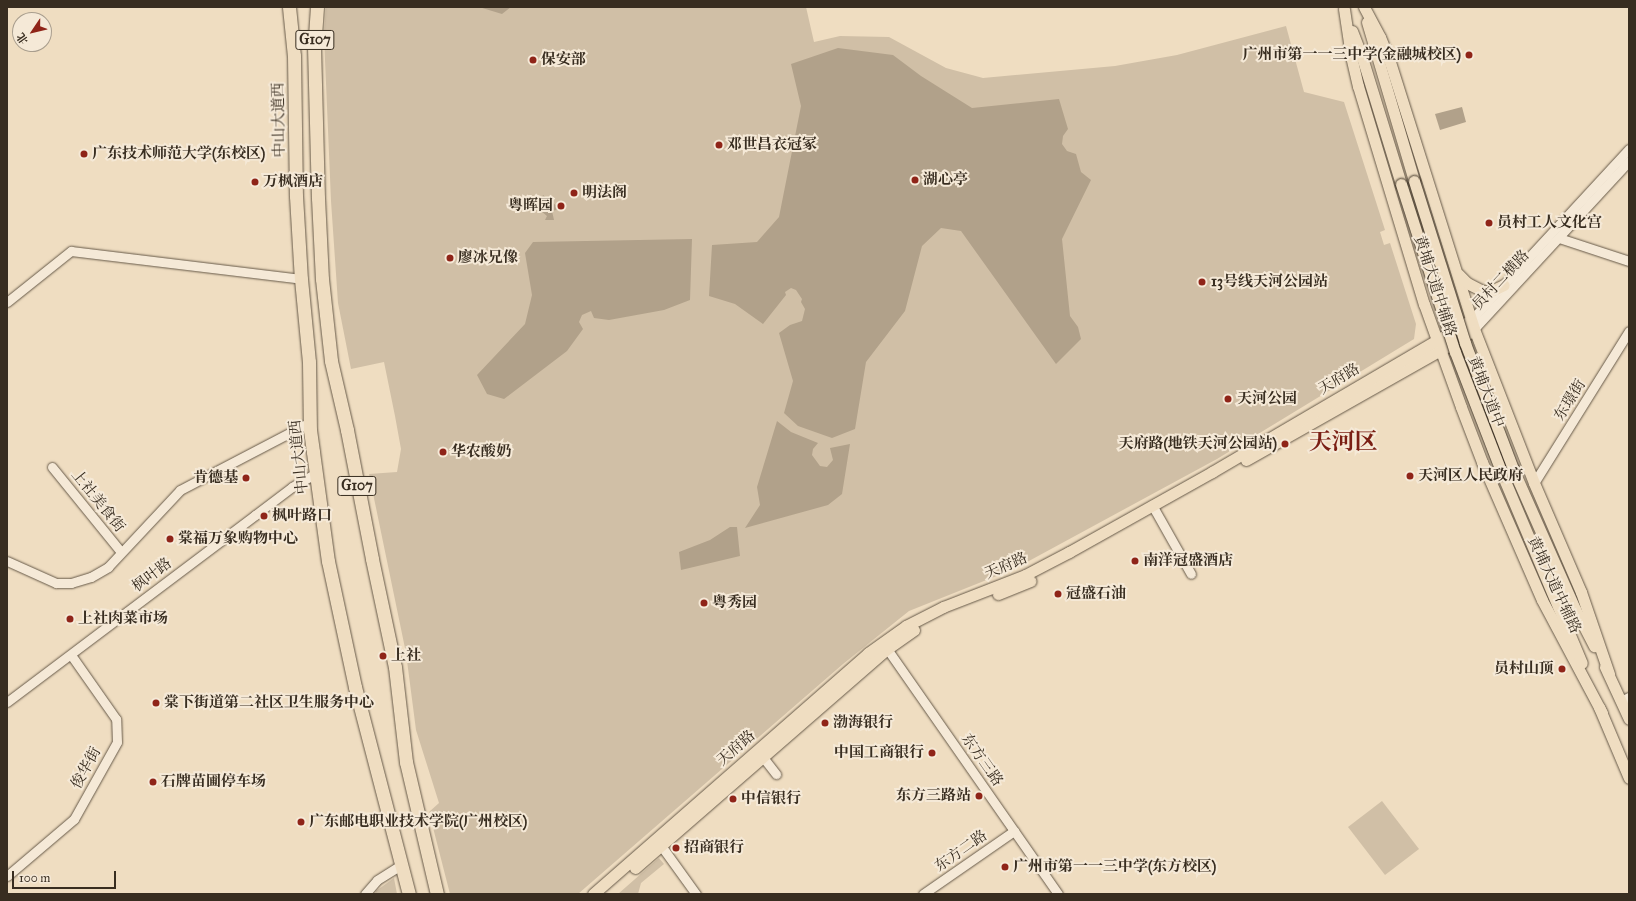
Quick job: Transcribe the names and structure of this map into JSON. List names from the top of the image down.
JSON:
{
  "streets": {
    "highway": ["G107", "中山大道西"],
    "main road": ["黄埔大道中辅路", "天府路", "黄埔大道中"],
    "street": [
      "员村二横路",
      "东璟街",
      "上社美食街",
      "枫叶路",
      "东方三路",
      "俊华街",
      "东方二路"
    ]
  },
  "crossings": [
    ["中山大道西", "枫叶路"],
    ["员村二横路", "黄埔大道中辅路"],
    ["员村二横路", "天府路"],
    ["黄埔大道中辅路", "天府路"],
    ["黄埔大道中辅路", "黄埔大道中"],
    ["黄埔大道中辅路", "东璟街"],
    ["天府路", "东方三路"],
    ["枫叶路", "俊华街"],
    ["东方三路", "东方二路"]
  ],
  "districts": ["天河区"],
  "places": [
    "广州市第一一三中学(金融城校区)",
    "保安部",
    "邓世昌衣冠冢",
    "广东技术师范大学(东校区)",
    "湖心亭",
    "万枫酒店",
    "明法阁",
    "粤晖园",
    "员村工人文化宫",
    "廖冰兄像",
    "13号线天河公园站",
    "天河公园",
    "天府路(地铁天河公园站)",
    "华农酸奶",
    "天河区人民政府",
    "肯德基",
    "枫叶路口",
    "棠福万象购物中心",
    "南洋冠盛酒店",
    "冠盛石油",
    "粤秀园",
    "上社肉菜市场",
    "上社",
    "员村山顶",
    "棠下街道第二社区卫生服务中心",
    "渤海银行",
    "中国工商银行",
    "石牌苗圃停车场",
    "东方三路站",
    "中信银行",
    "广东邮电职业技术学院(广州校区)",
    "招商银行",
    "广州市第一一三中学(东方校区)"
  ],
  "scale_bar": "100 m",
  "north": "bottom left"
}
